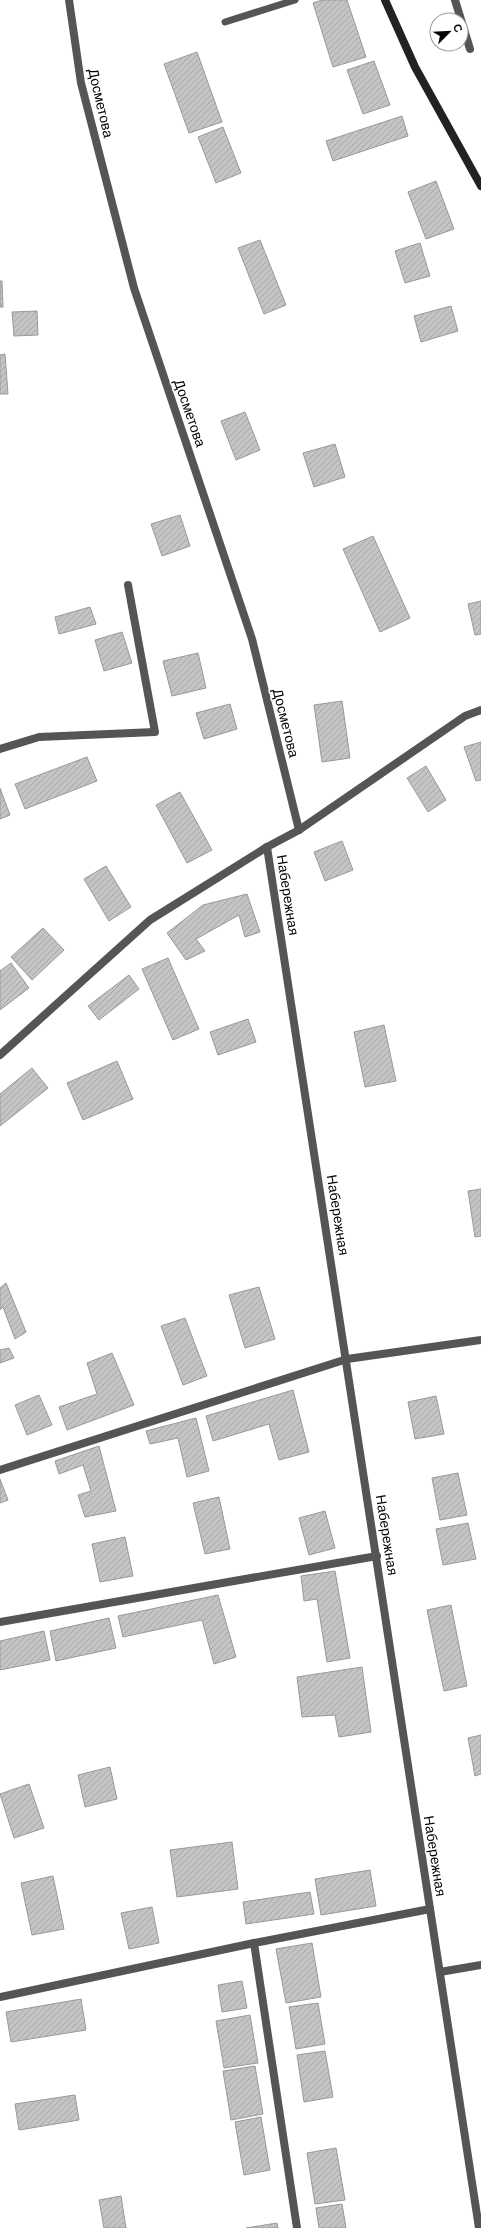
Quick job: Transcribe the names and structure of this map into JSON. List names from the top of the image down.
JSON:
{
  "streets": {
    "street": ["Досметова", "Набережная"]
  },
  "crossings": [
    ["Досметова", "Набережная"]
  ],
  "north": "top right"
}
